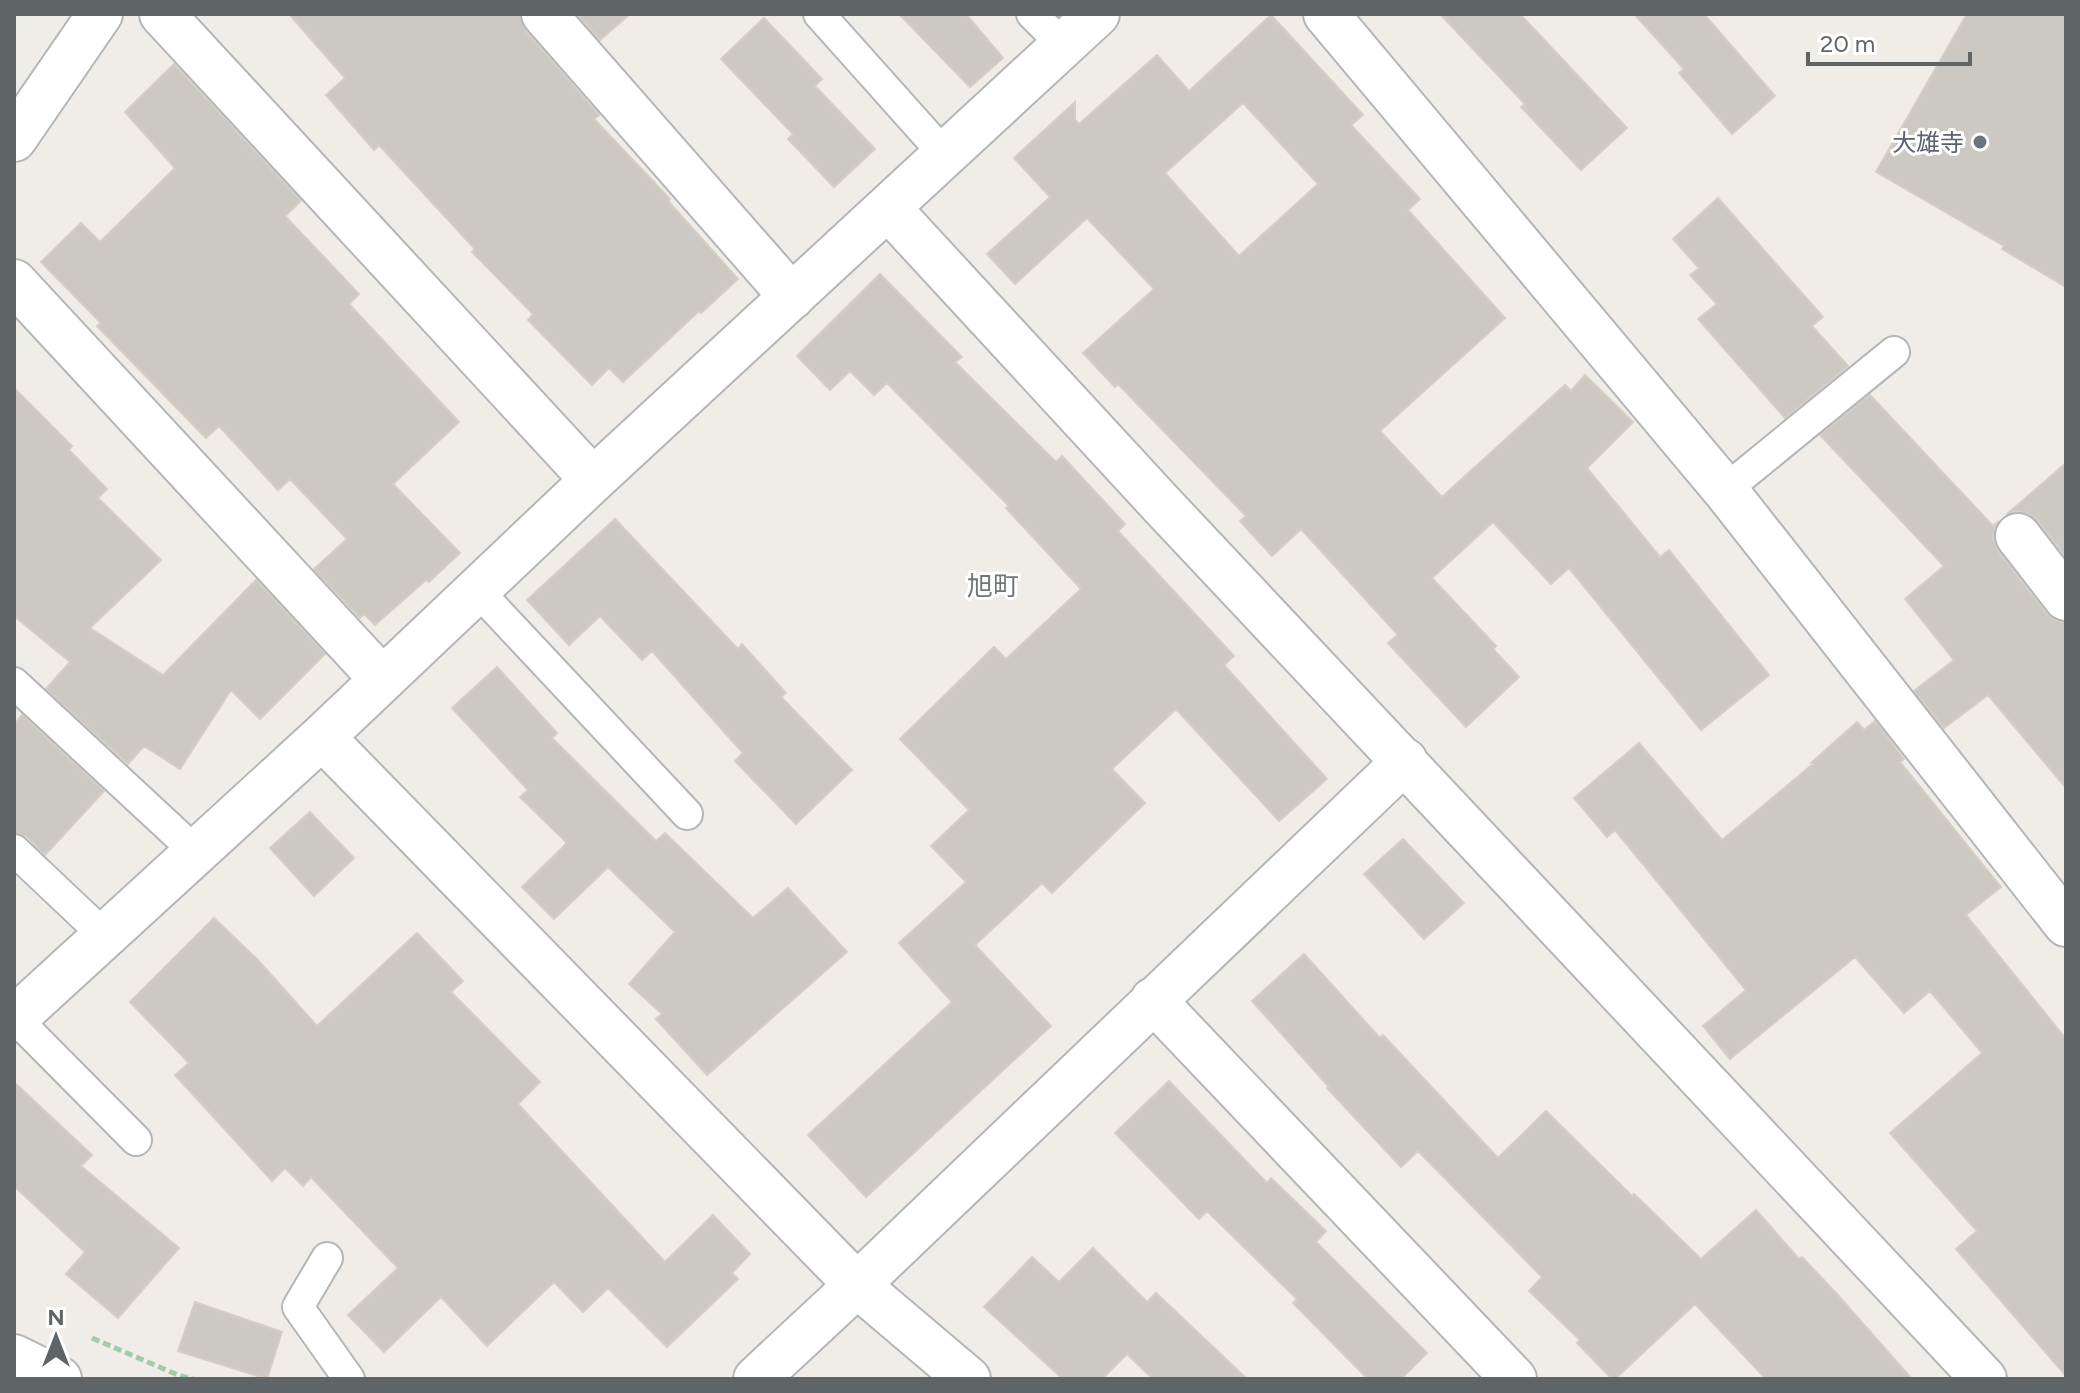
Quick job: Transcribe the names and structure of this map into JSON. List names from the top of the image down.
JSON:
{
  "districts": ["旭町"],
  "places": ["大雄寺"],
  "scale_bar": "20 m",
  "north": "top"
}
